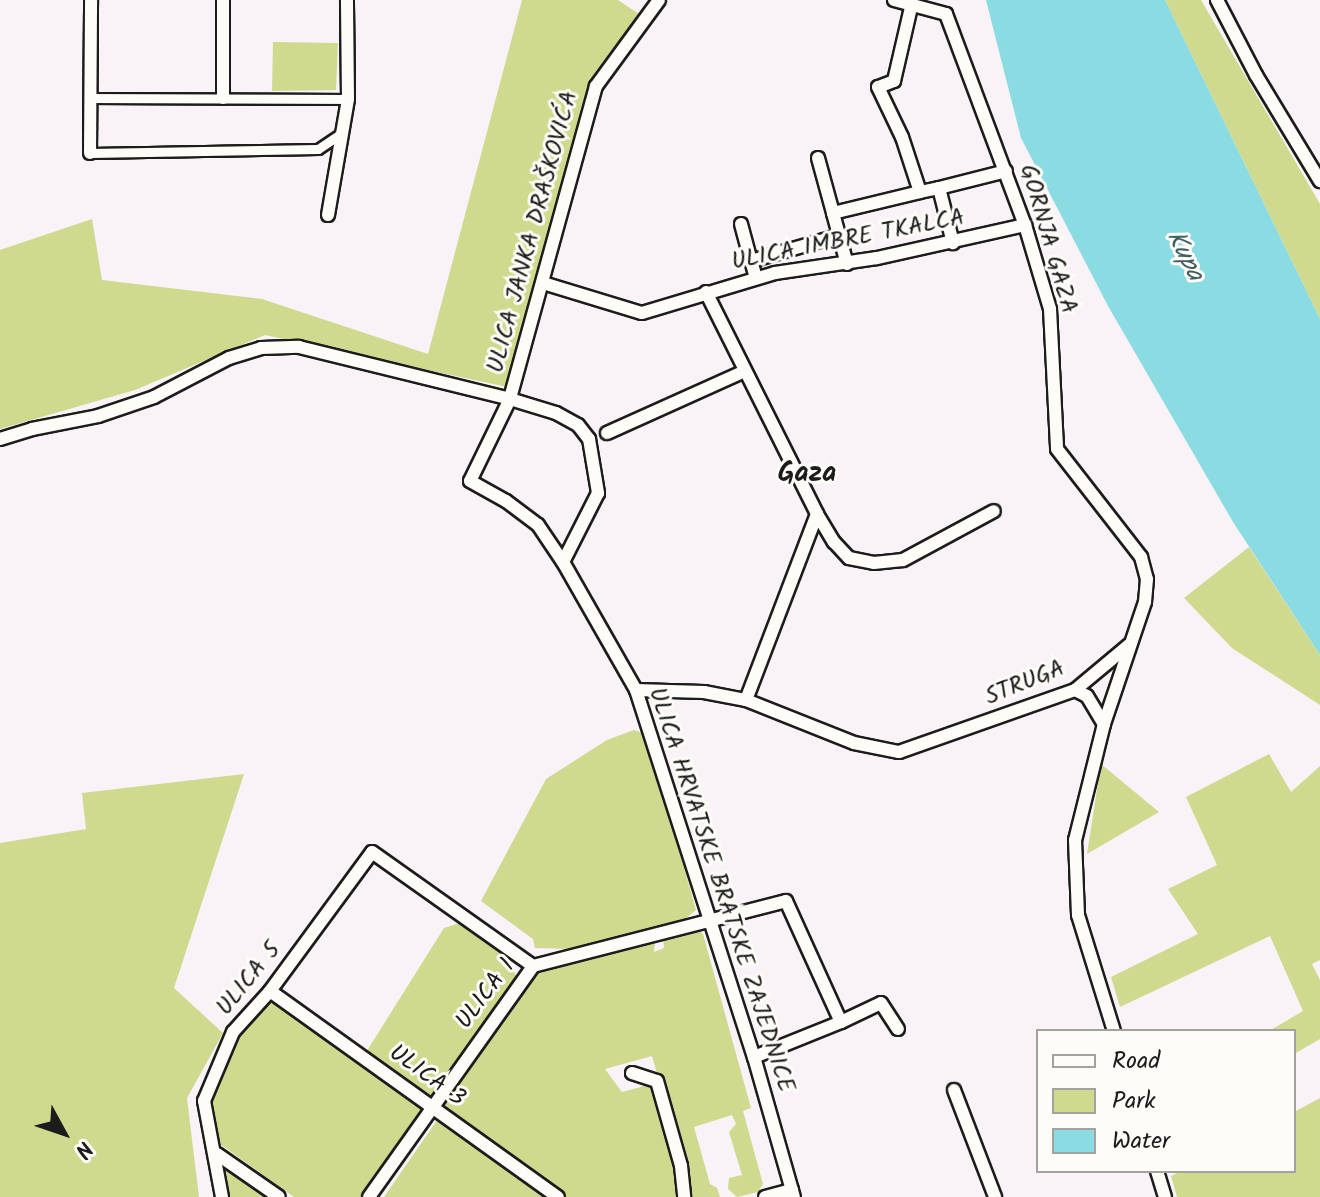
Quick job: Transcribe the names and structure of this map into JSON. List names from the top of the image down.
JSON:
{
  "streets": {
    "street": [
      "ULICA JANKA DRAŠKOVIĆA",
      "GORNJA GAZA",
      "ULICA IMBRE TKALCA",
      "STRUGA",
      "ULICA HRVATSKE BRATSKE ZAJEDNICE",
      "ULICA 5",
      "ULICA 1",
      "ULICA 3"
    ]
  },
  "crossings": [
    ["ULICA JANKA DRAŠKOVIĆA", "ULICA IMBRE TKALCA"],
    ["ULICA JANKA DRAŠKOVIĆA", "ULICA HRVATSKE BRATSKE ZAJEDNICE"],
    ["GORNJA GAZA", "ULICA IMBRE TKALCA"],
    ["GORNJA GAZA", "STRUGA"],
    ["STRUGA", "ULICA HRVATSKE BRATSKE ZAJEDNICE"],
    ["ULICA HRVATSKE BRATSKE ZAJEDNICE", "ULICA 1"],
    ["ULICA 5", "ULICA 1"],
    ["ULICA 5", "ULICA 3"],
    ["ULICA 1", "ULICA 3"]
  ],
  "districts": ["Gaza"],
  "water": ["Kupa"],
  "legend": ["Road", "Park", "Water"],
  "north": "bottom right"
}
